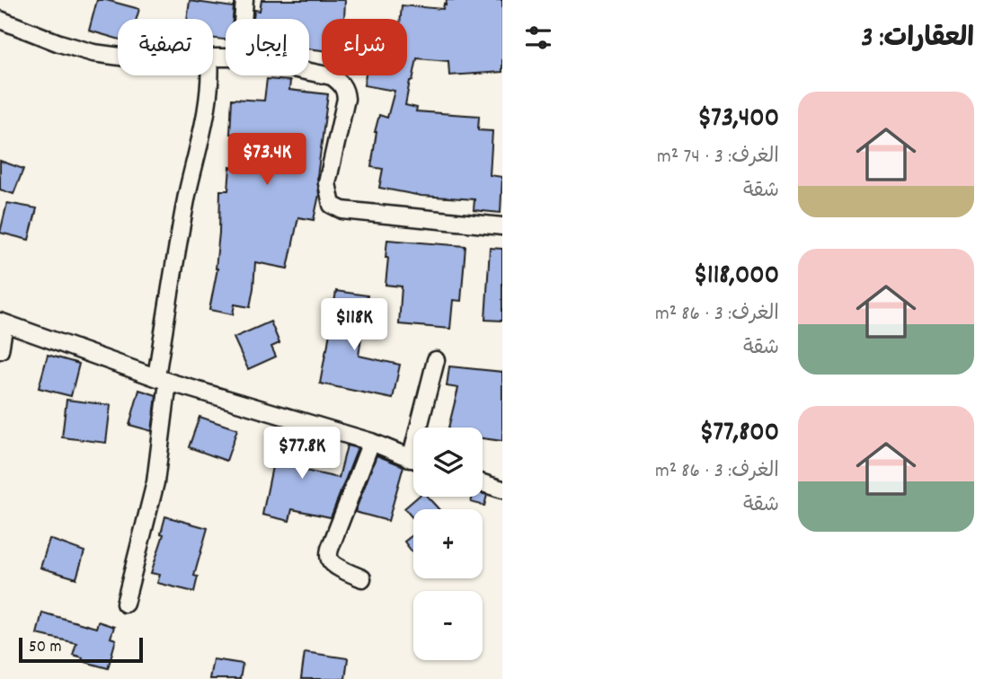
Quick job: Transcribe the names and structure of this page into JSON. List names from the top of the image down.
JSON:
{
  "scale_bar": "50 m",
  "page": {
    "heading": "العقارات: 3",
    "chip": ["شراء", "إيجار", "تصفية"],
    "list": [
      {
        "name": "$73,400",
        "note": "الغرف: 3 · 74 m² · شقة"
      },
      {
        "name": "$118,000",
        "note": "الغرف: 3 · 86 m² · شقة"
      },
      {
        "name": "$77,800",
        "note": "الغرف: 3 · 86 m² · شقة"
      }
    ],
    "price": ["$73.4K", "$118K", "$77.8K"],
    "map_buttons": ["+", "−"],
    "scale": "50 m"
  }
}
